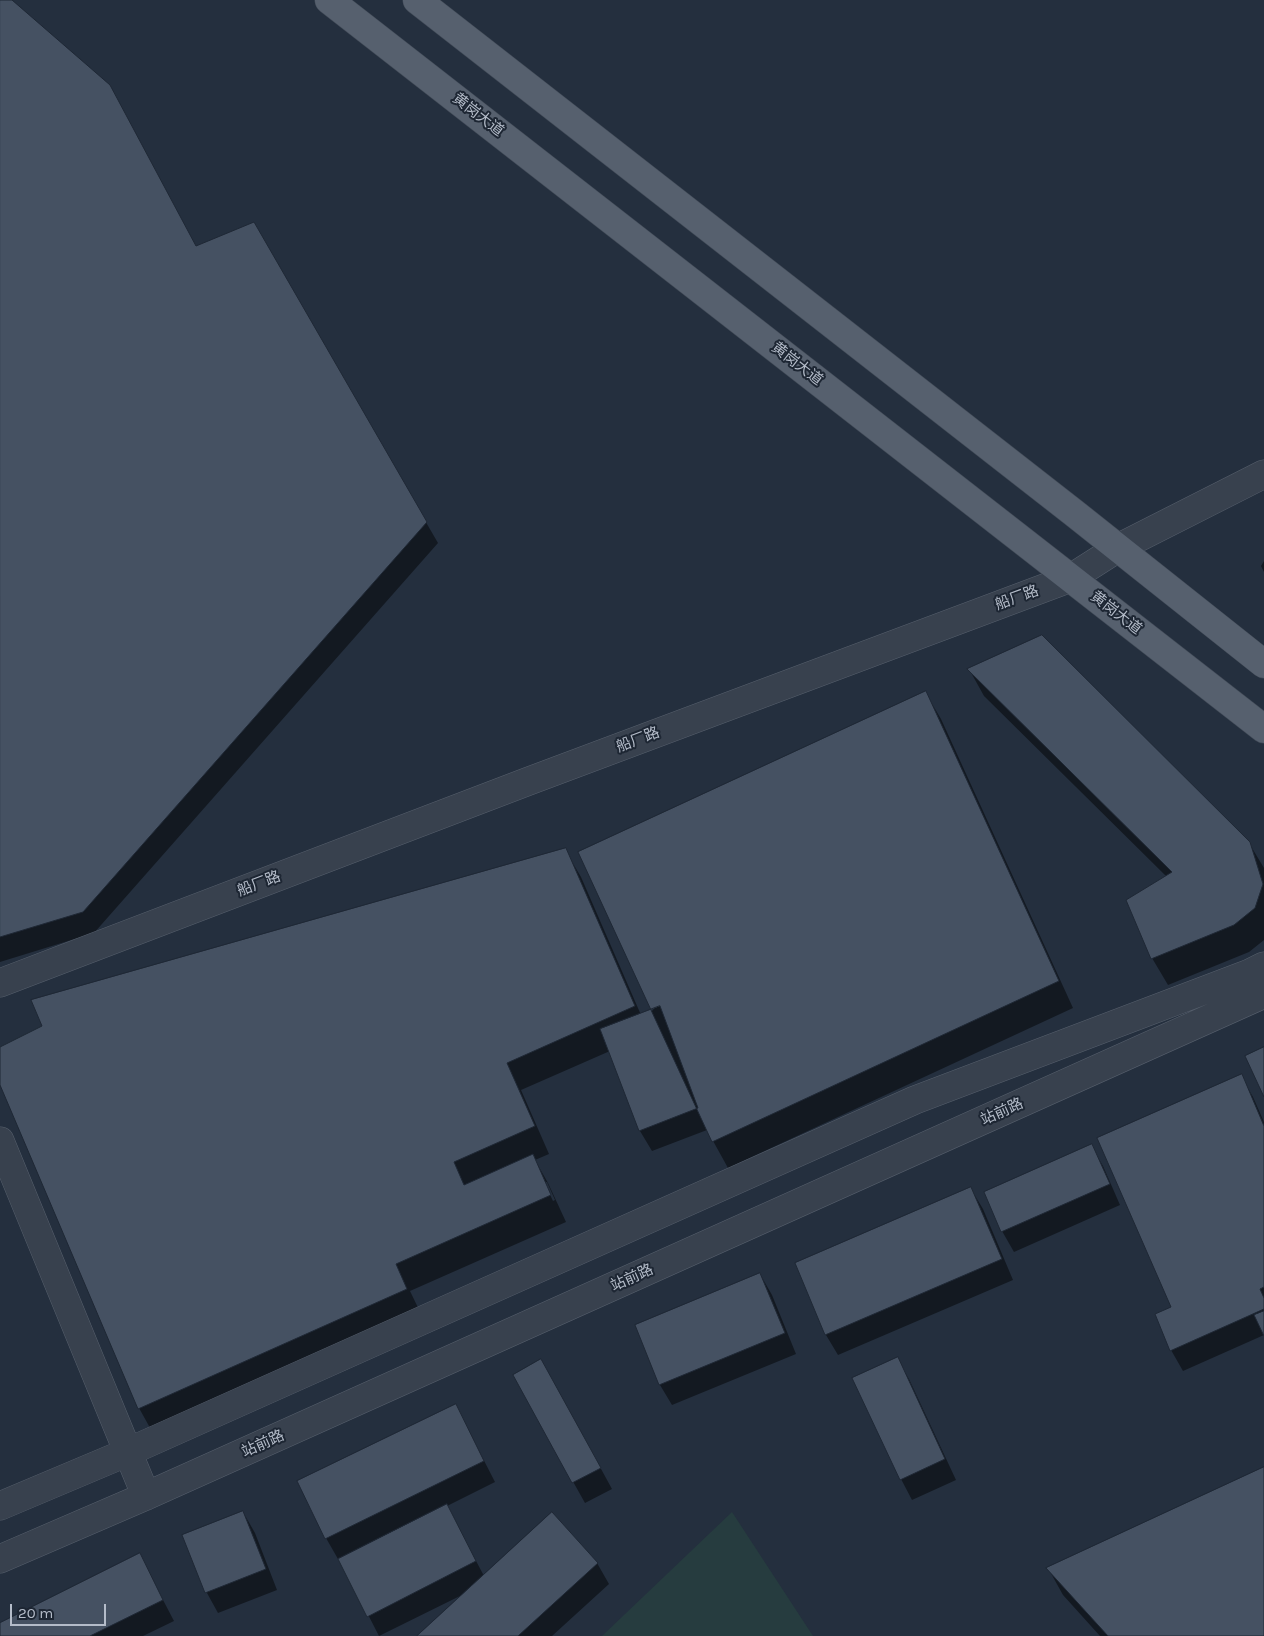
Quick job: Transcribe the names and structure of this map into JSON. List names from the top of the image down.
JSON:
{
  "streets": {
    "main road": ["黄岗大道"],
    "street": ["船厂路", "站前路"]
  },
  "crossings": [
    ["黄岗大道", "船厂路"]
  ],
  "scale_bar": "20 m"
}
